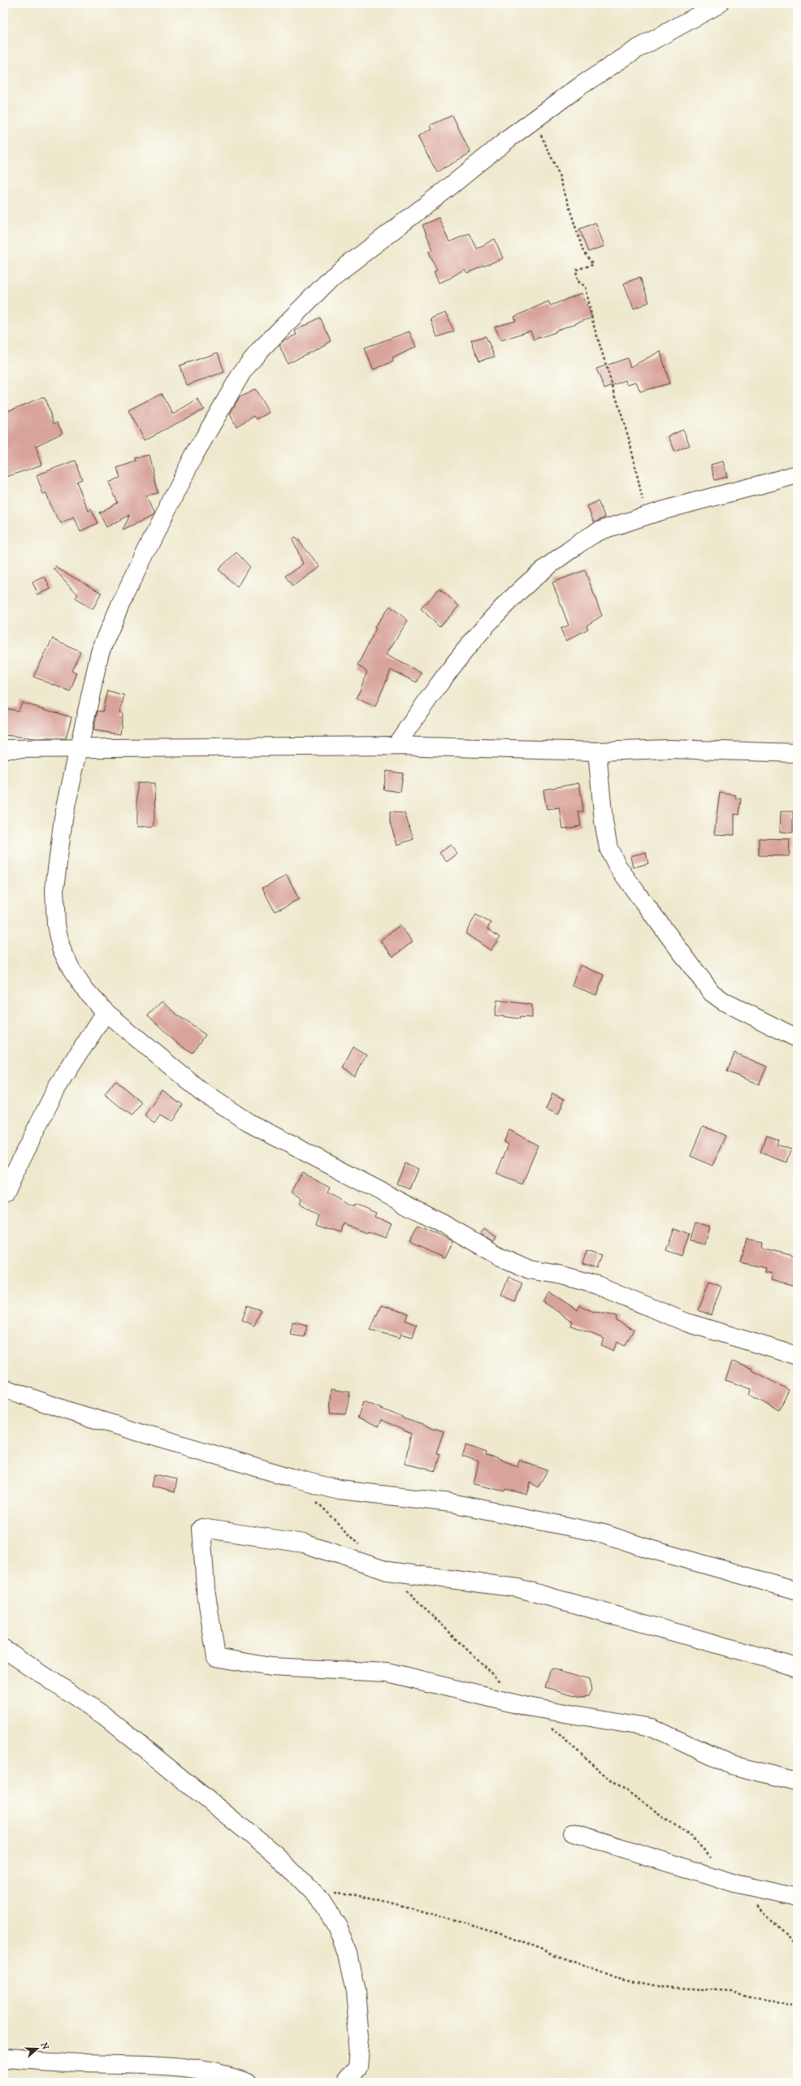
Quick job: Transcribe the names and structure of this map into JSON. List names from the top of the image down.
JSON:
{
  "north": "right"
}
